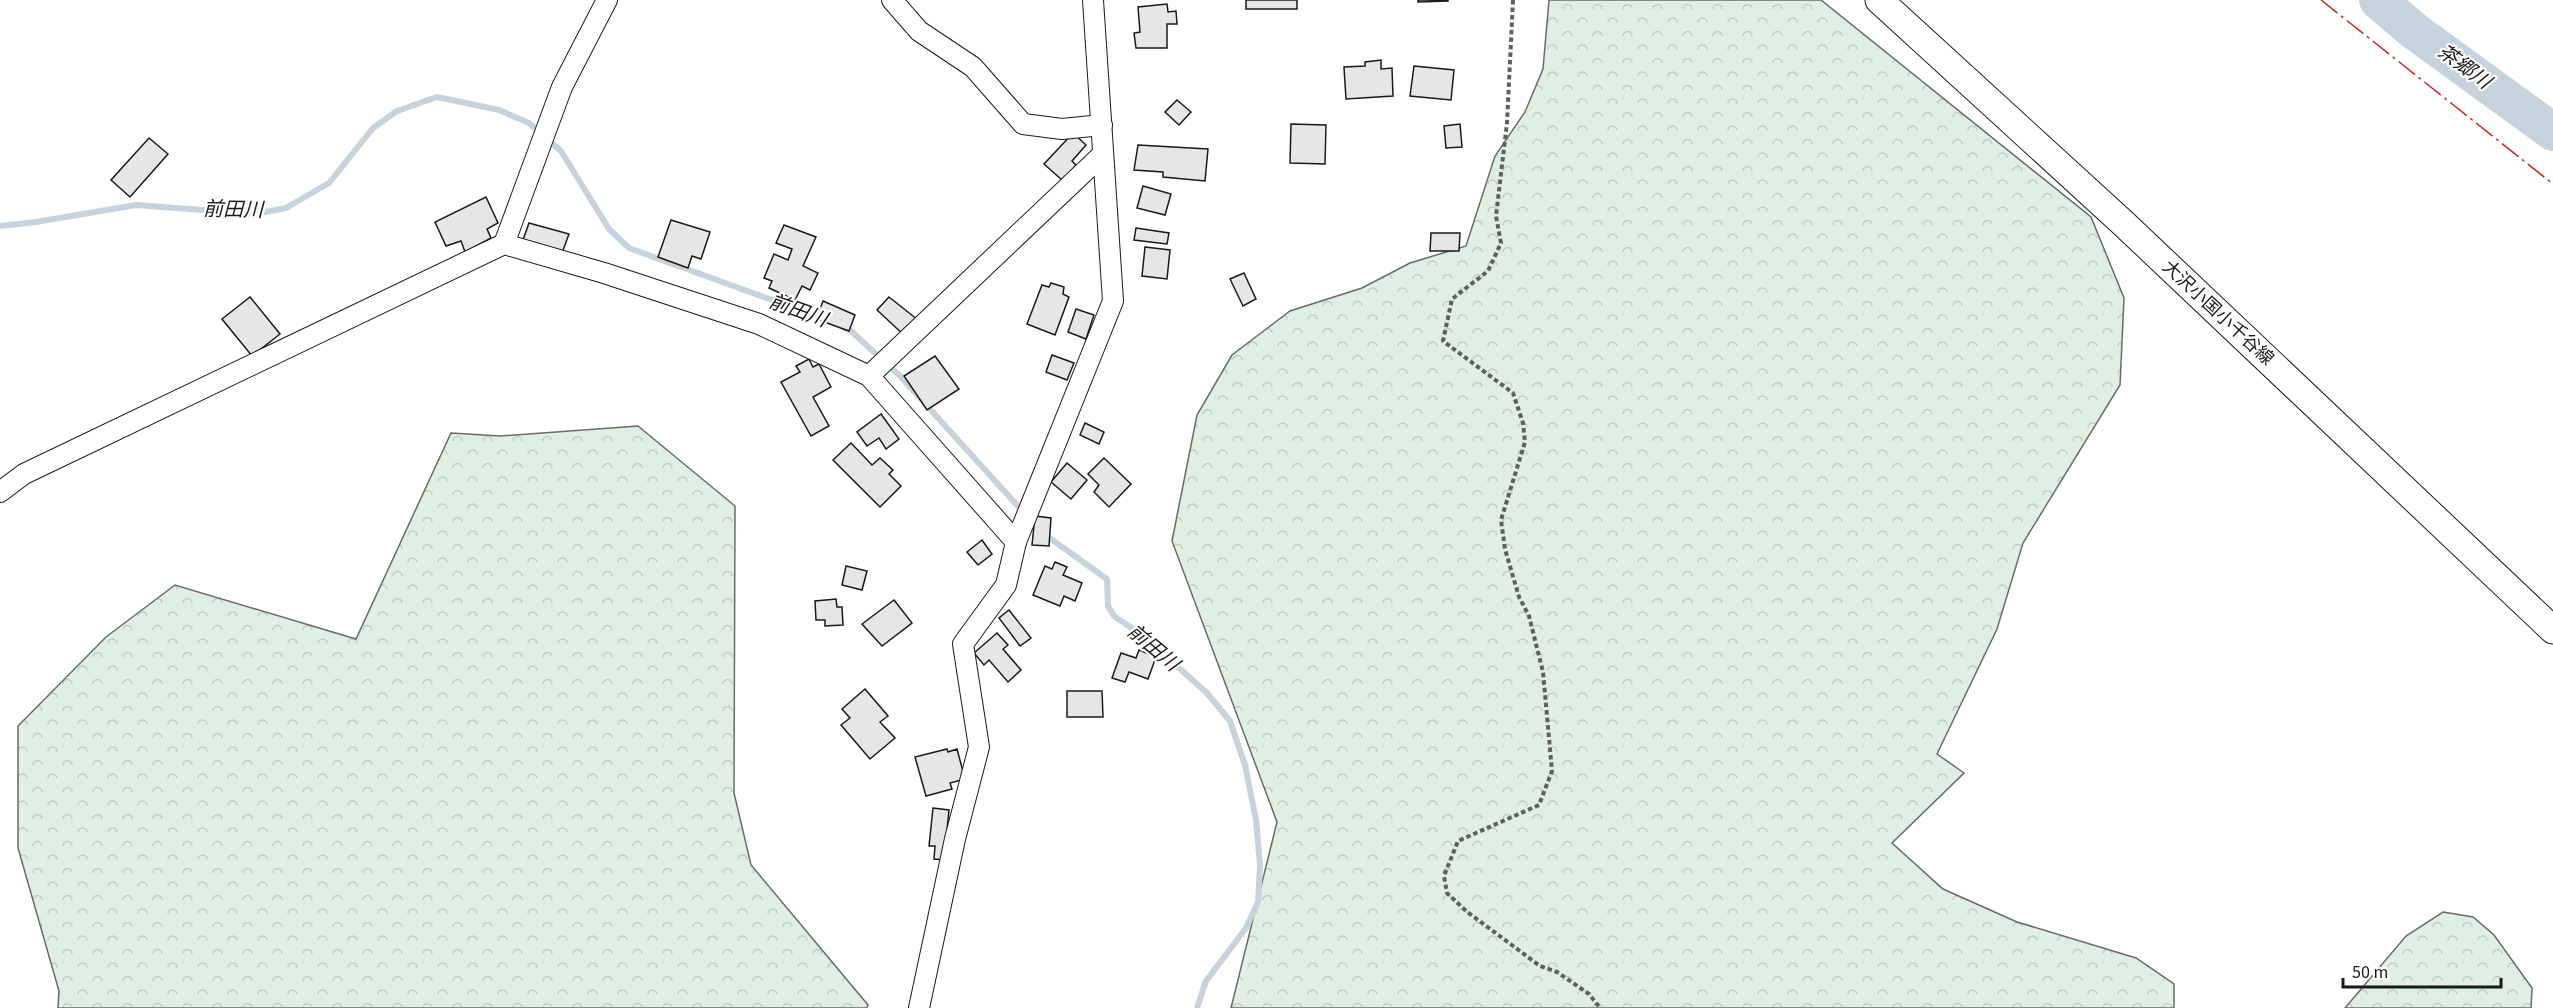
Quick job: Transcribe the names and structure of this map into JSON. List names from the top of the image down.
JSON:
{
  "streets": {
    "main road": ["大沢小国小千谷線"]
  },
  "water": ["茶郷川", "前田川"],
  "scale_bar": "50 m"
}
